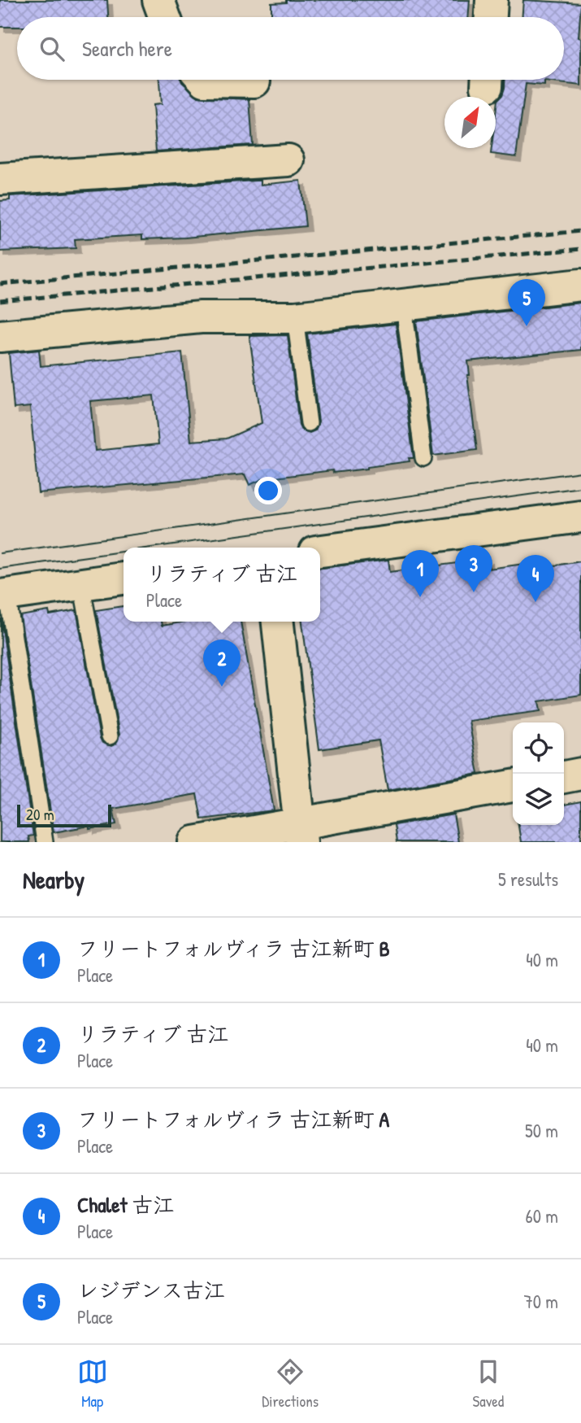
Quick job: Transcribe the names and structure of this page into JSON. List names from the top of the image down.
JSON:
{
  "scale_bar": "20 m",
  "north": "top right",
  "page": {
    "search": "Search here",
    "pins": [
      "5",
      "3",
      "1",
      "4",
      "2"
    ],
    "popup": ["リラティブ 古江", "Place"],
    "scale": "20 m",
    "heading": ["Nearby", "5 results"],
    "list": [
      {
        "mark": "1",
        "name": "フリートフォルヴィラ 古江新町 B",
        "note": "Place",
        "value": "40 m"
      },
      {
        "mark": "2",
        "name": "リラティブ 古江",
        "note": "Place",
        "value": "40 m"
      },
      {
        "mark": "3",
        "name": "フリートフォルヴィラ 古江新町 A",
        "note": "Place",
        "value": "50 m"
      },
      {
        "mark": "4",
        "name": "Chalet 古江",
        "note": "Place",
        "value": "60 m"
      },
      {
        "mark": "5",
        "name": "レジデンス古江",
        "note": "Place",
        "value": "70 m"
      }
    ],
    "nav": ["Map", "Directions", "Saved"]
  }
}
